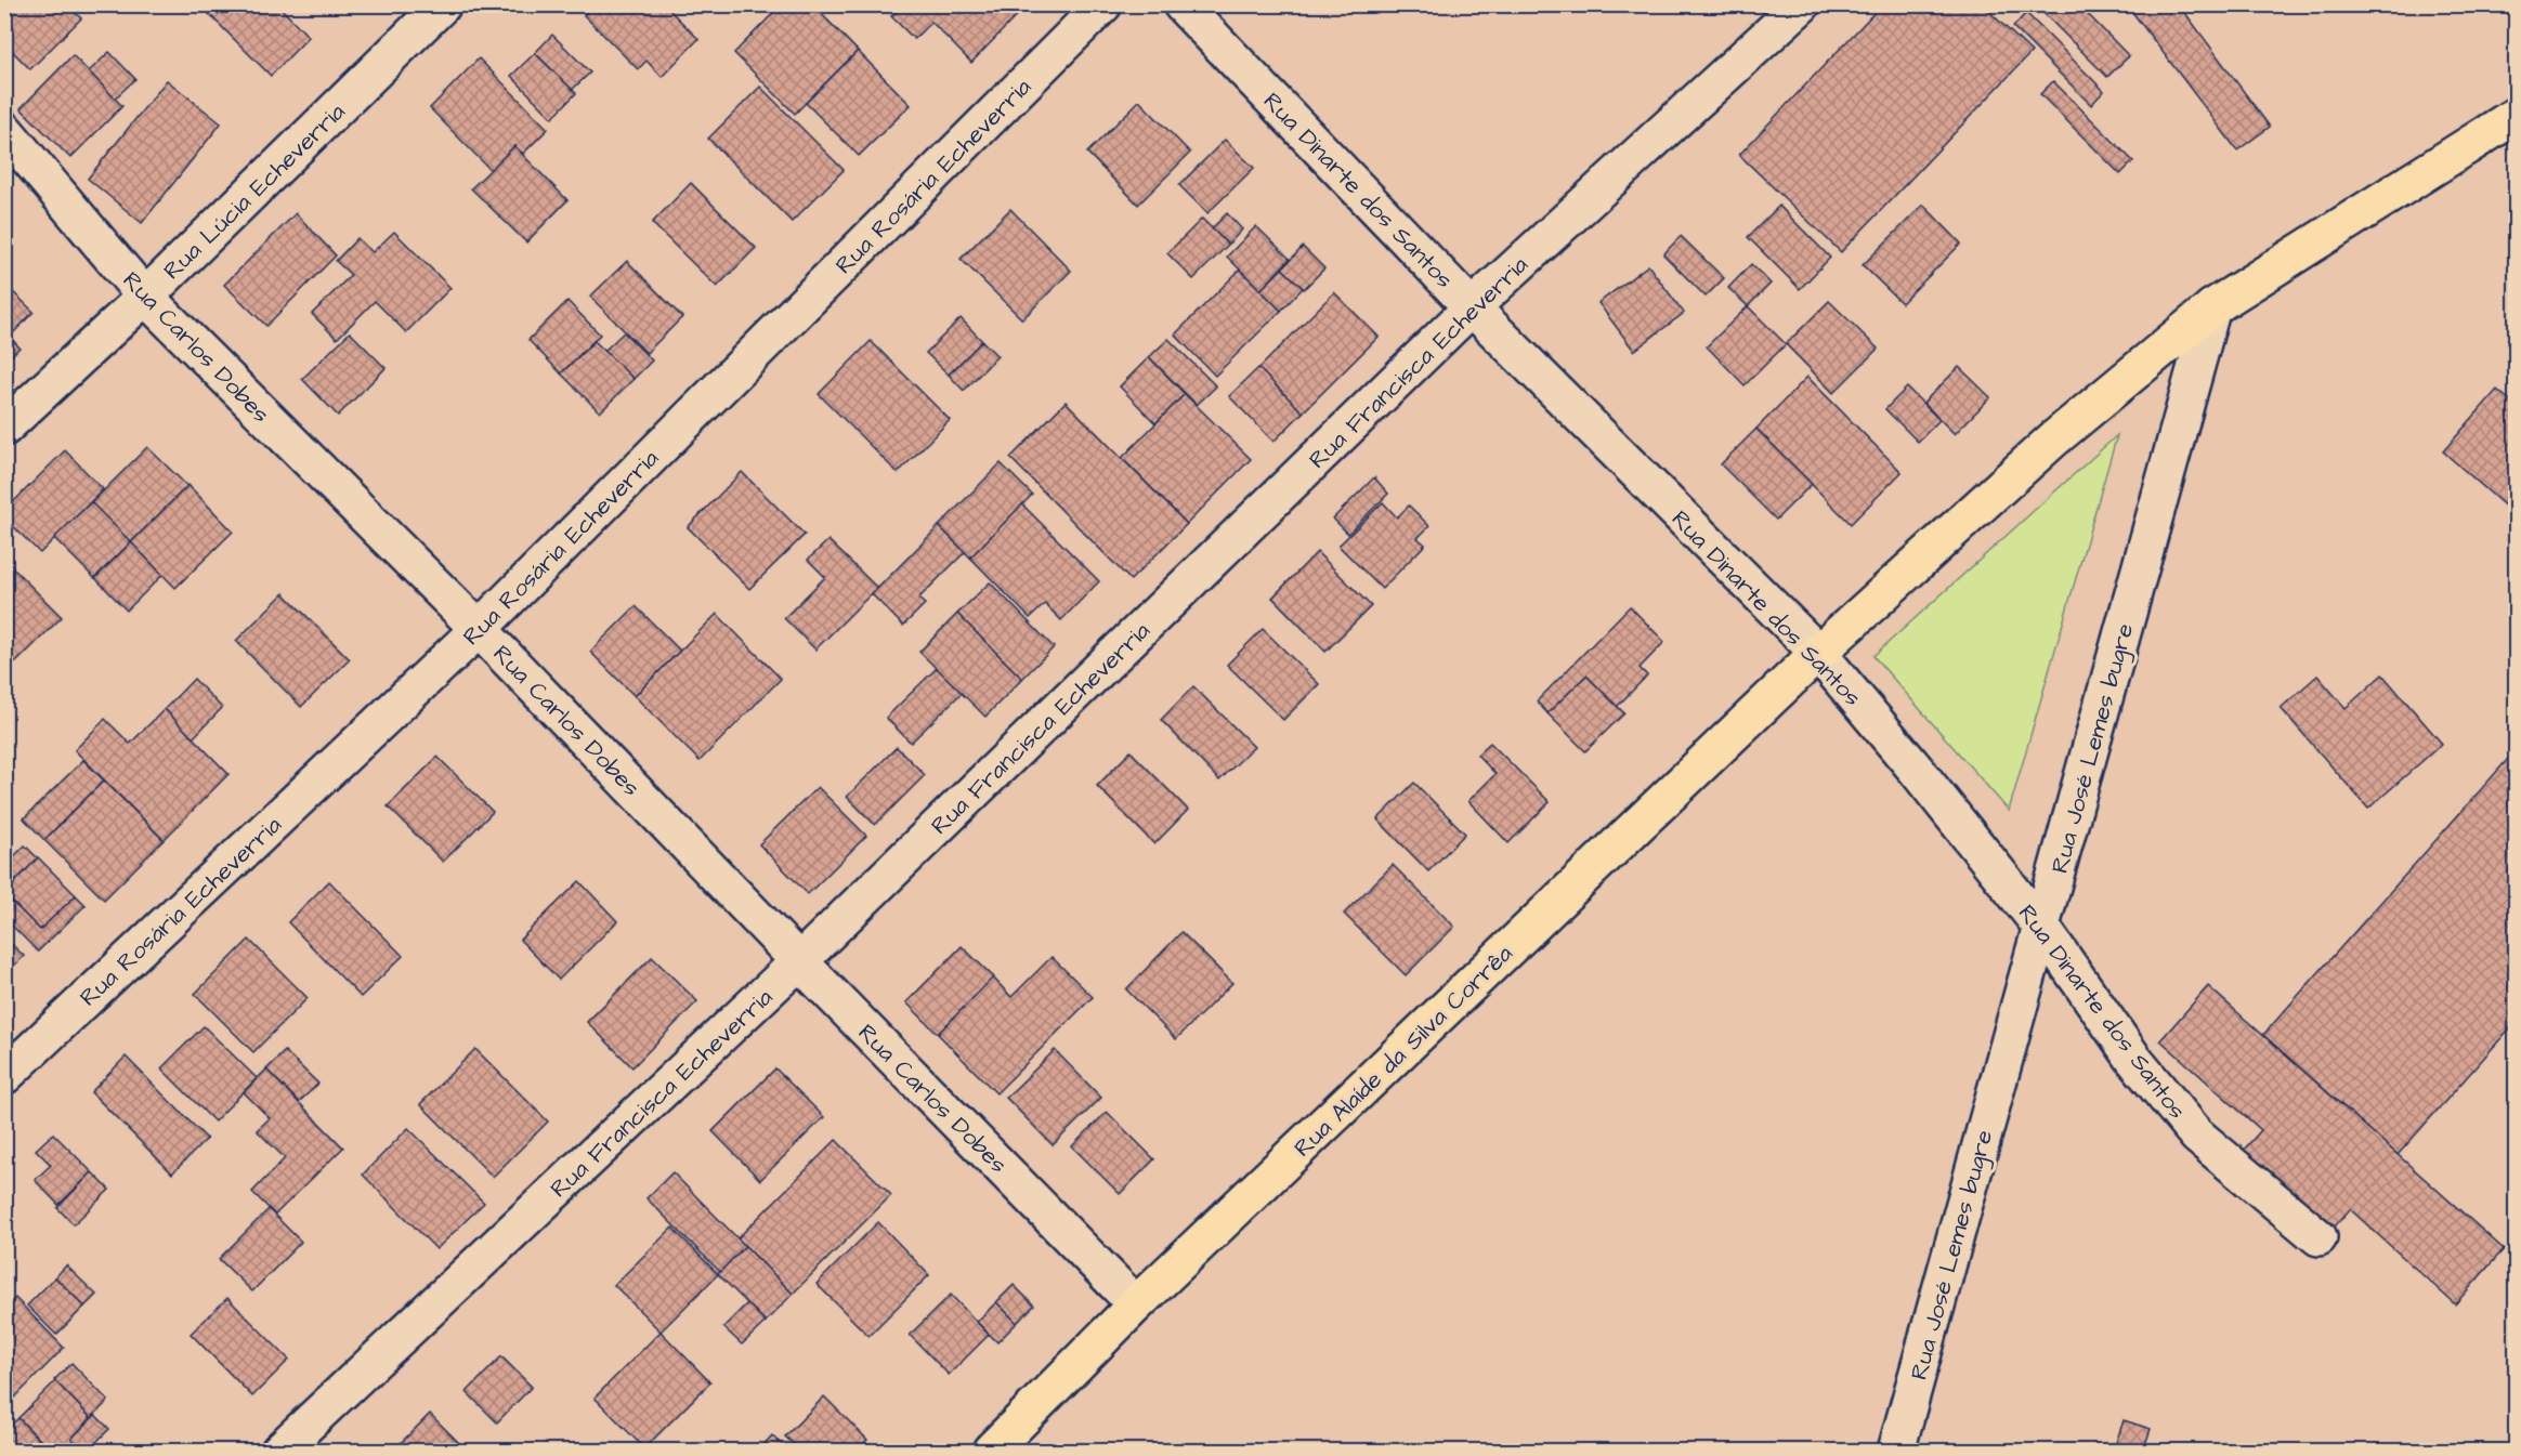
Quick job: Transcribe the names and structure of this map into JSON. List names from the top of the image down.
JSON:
{
  "streets": {
    "main road": ["Rua Alaíde da Silva Corrêa"],
    "street": [
      "Rua Rosária Echeverria",
      "Rua Dinarte dos Santos",
      "Rua Lúcia Echeverria",
      "Rua Carlos Dobes",
      "Rua Francisca Echeverria",
      "Rua José Lemes bugre"
    ]
  },
  "crossings": [
    ["Rua Rosária Echeverria", "Rua Carlos Dobes"],
    ["Rua Dinarte dos Santos", "Rua Francisca Echeverria"],
    ["Rua Dinarte dos Santos", "Rua José Lemes bugre"],
    ["Rua Dinarte dos Santos", "Rua Alaíde da Silva Corrêa"],
    ["Rua Lúcia Echeverria", "Rua Carlos Dobes"],
    ["Rua Carlos Dobes", "Rua Francisca Echeverria"],
    ["Rua Carlos Dobes", "Rua Alaíde da Silva Corrêa"],
    ["Rua José Lemes bugre", "Rua Alaíde da Silva Corrêa"]
  ]
}
